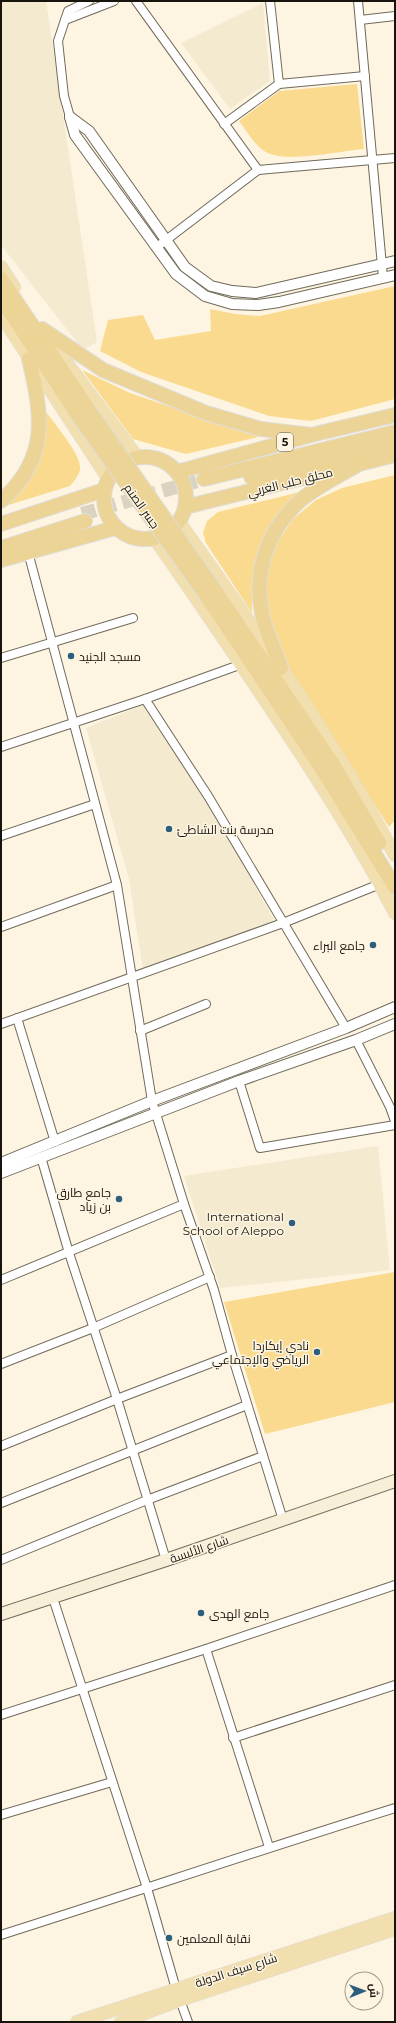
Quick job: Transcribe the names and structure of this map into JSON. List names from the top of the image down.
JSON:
{
  "streets": {
    "highway": ["5", "محلق حلب الغربي", "جسر الصنم"],
    "main road": ["شارع الألبسة", "شارع سيف الدولة"]
  },
  "crossings": [
    ["5", "محلق حلب الغربي"]
  ],
  "places": [
    "مسجد الجنيد",
    "مدرسة بنت الشاطئ",
    "جامع البراء",
    "جامع طارق بن زياد",
    "International School of Aleppo",
    "نادي إيكاردا الرياضي والإجتماعي",
    "جامع الهدى",
    "نقابة المعلمين"
  ],
  "north": "right"
}
